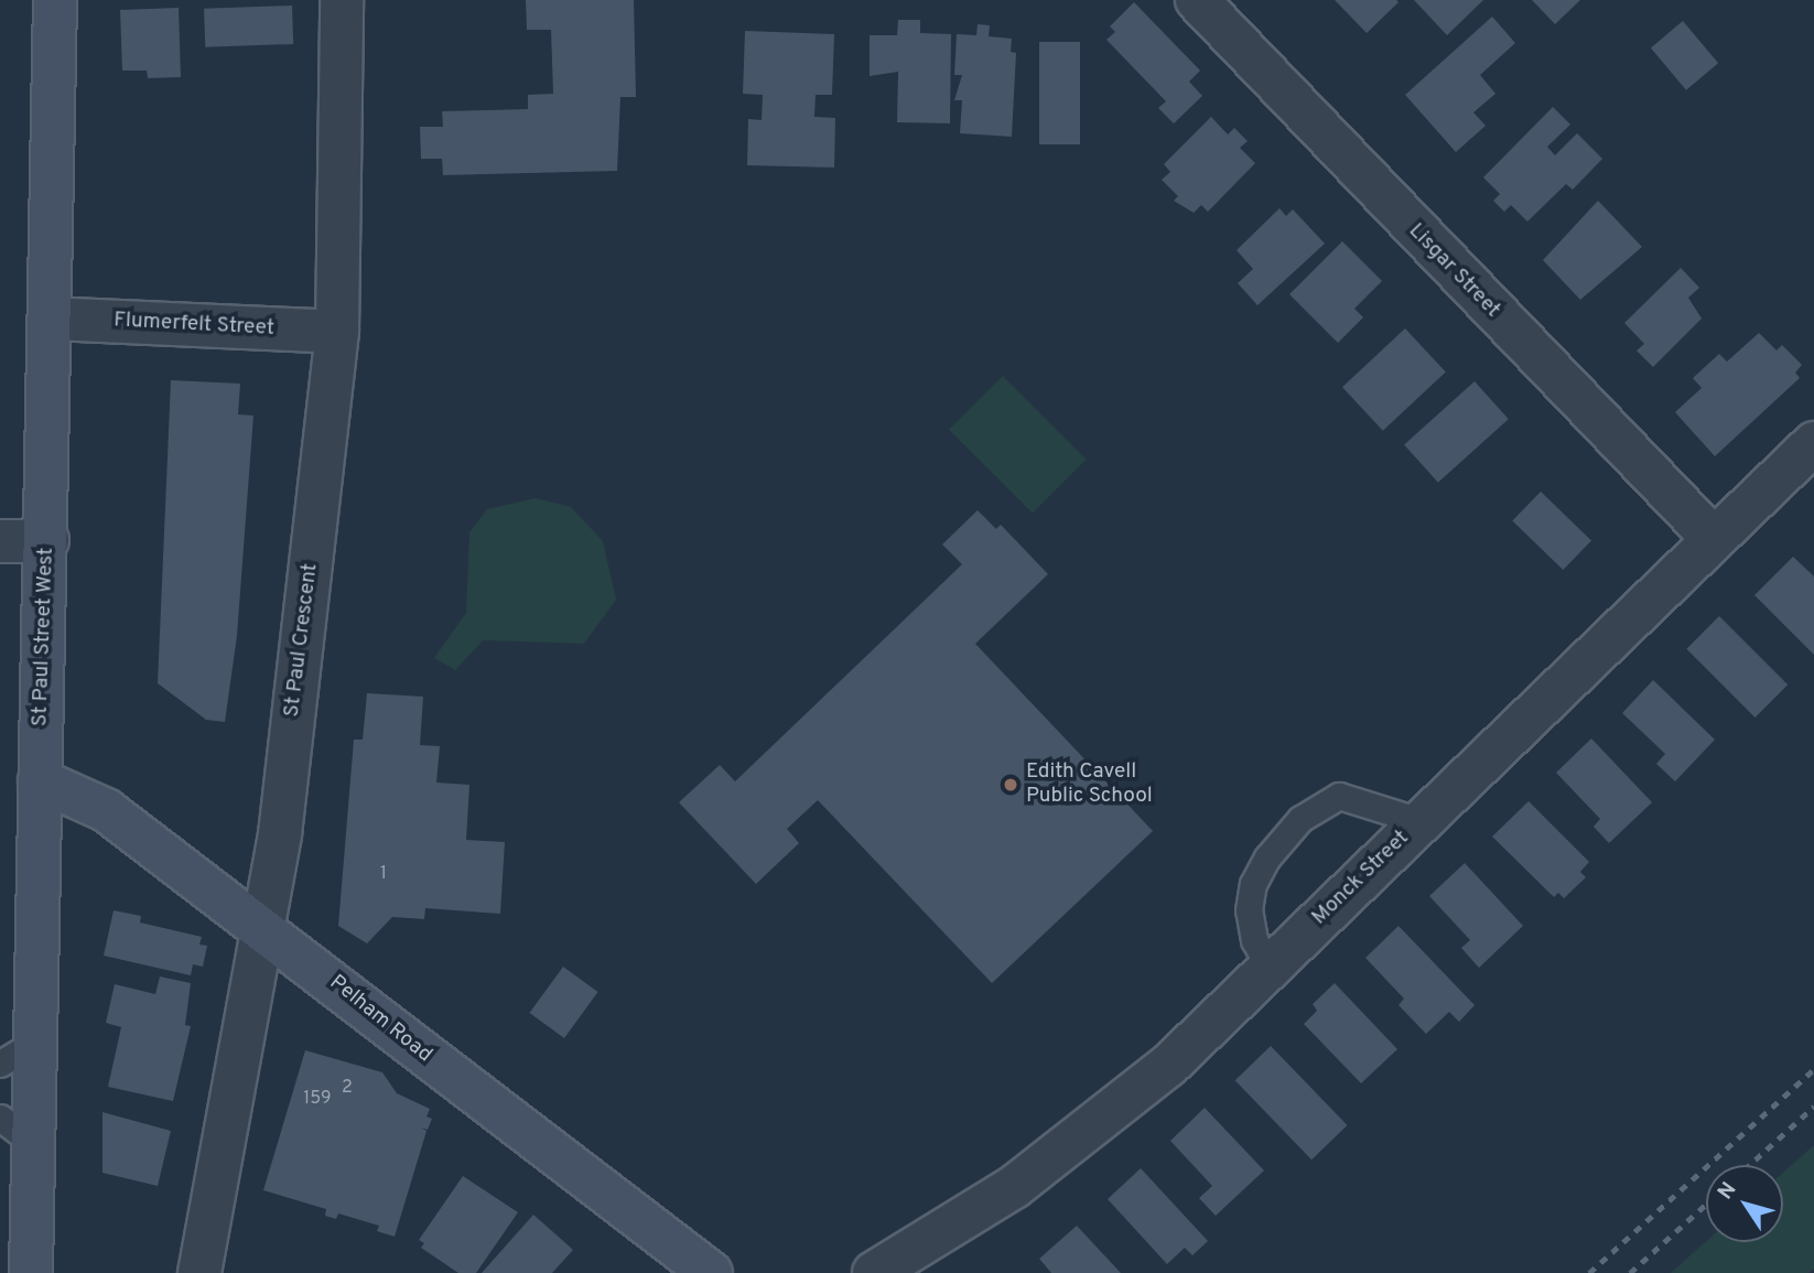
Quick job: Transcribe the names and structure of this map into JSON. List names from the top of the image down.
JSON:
{
  "streets": {
    "main road": ["St Paul Street West", "Pelham Road"],
    "street": [
      "Lisgar Street",
      "Flumerfelt Street",
      "St Paul Crescent",
      "Monck Street"
    ]
  },
  "crossings": [
    ["Lisgar Street", "Monck Street"],
    ["Flumerfelt Street", "St Paul Street West"],
    ["Flumerfelt Street", "St Paul Crescent"],
    ["St Paul Street West", "Pelham Road"],
    ["St Paul Crescent", "Pelham Road"]
  ],
  "places": ["Edith Cavell Public School"],
  "house_numbers": ["1", "2", "159"],
  "north": "top left"
}
